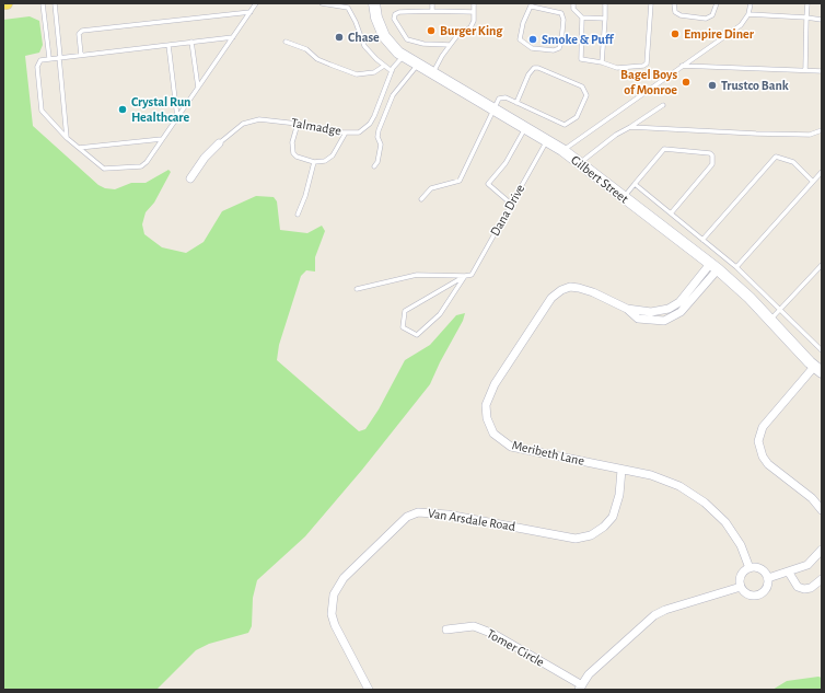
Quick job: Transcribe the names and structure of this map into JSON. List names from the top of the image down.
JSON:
{
  "streets": {
    "street": [
      "Gilbert Street",
      "Meribeth Lane",
      "Van Arsdale Road",
      "Tomer Circle"
    ],
    "lane": ["Talmadge", "Dana Drive"]
  },
  "crossings": [
    ["Talmadge", "Gilbert Street"],
    ["Gilbert Street", "Dana Drive"],
    ["Gilbert Street", "Meribeth Lane"],
    ["Meribeth Lane", "Van Arsdale Road"]
  ],
  "places": [
    "Burger King",
    "Empire Diner",
    "Chase",
    "Smoke & Puff",
    "Bagel Boys of Monroe",
    "Trustco Bank",
    "Crystal Run Healthcare"
  ]
}
